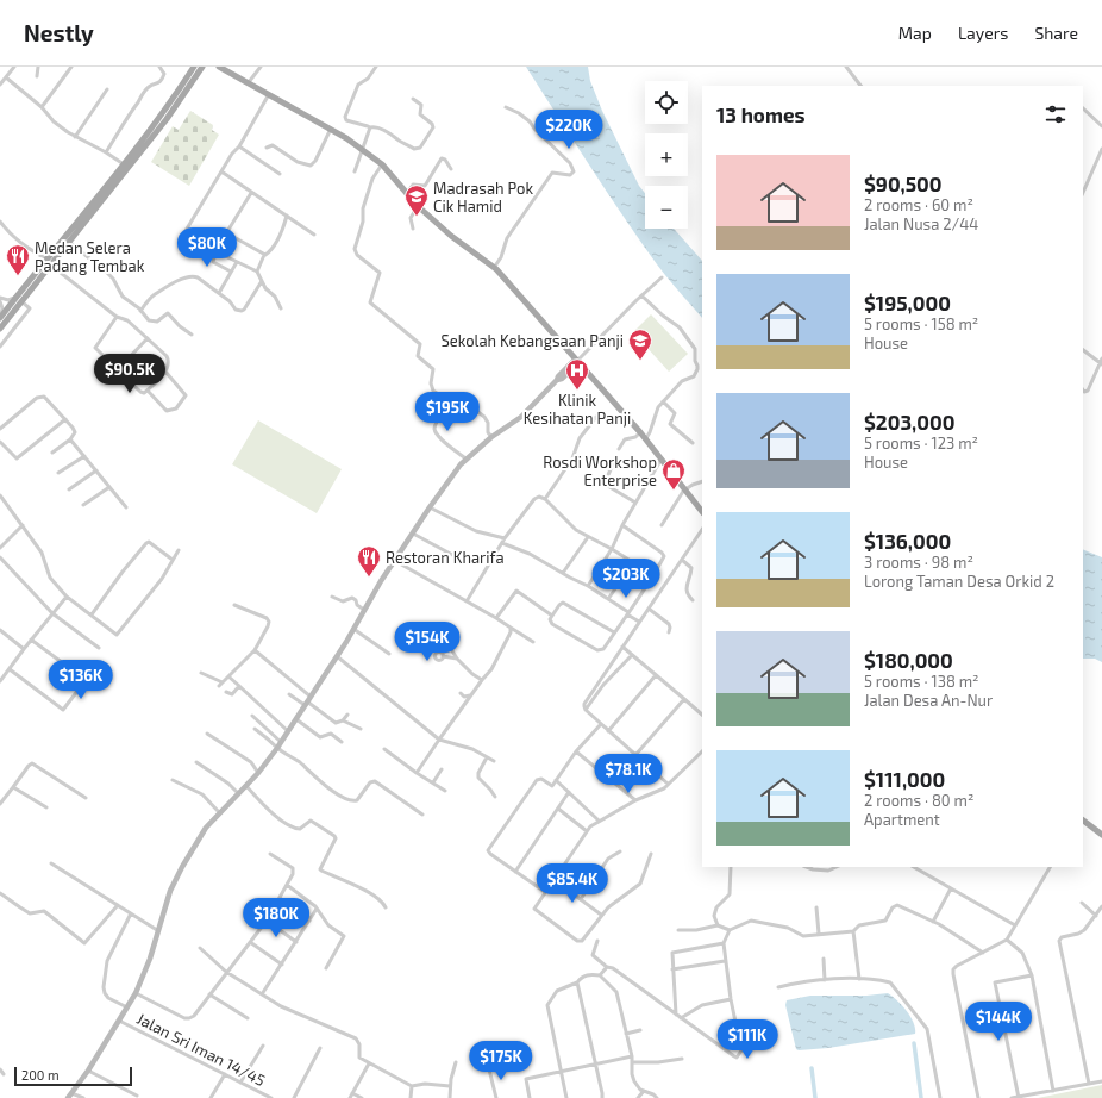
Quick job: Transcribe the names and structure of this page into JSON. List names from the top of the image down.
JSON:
{
  "streets": {
    "street": ["Jalan Sri Iman 14/45"]
  },
  "places": {
    "school or university": ["Madrasah Pok Cik Hamid", "Sekolah Kebangsaan Panji"],
    "restaurant": ["Medan Selera Padang Tembak", "Restoran Kharifa"],
    "hospital": ["Klinik Kesihatan Panji"],
    "shop": ["Rosdi Workshop Enterprise"]
  },
  "scale_bar": "200 m",
  "page": {
    "header": "Nestly",
    "nav": ["Map", "Layers", "Share"],
    "map_buttons": ["+", "−"],
    "heading": "13 homes",
    "price": [
      "$220K",
      "$80K",
      "$90.5K",
      "$195K",
      "$203K",
      "$154K",
      "$136K",
      "$78.1K",
      "$85.4K",
      "$180K",
      "$144K",
      "$111K",
      "$175K"
    ],
    "list": [
      {
        "name": "$90,500",
        "note": "2 rooms · 60 m² · Jalan Nusa 2/44"
      },
      {
        "name": "$195,000",
        "note": "5 rooms · 158 m² · House"
      },
      {
        "name": "$203,000",
        "note": "5 rooms · 123 m² · House"
      },
      {
        "name": "$136,000",
        "note": "3 rooms · 98 m² · Lorong Taman Desa Orkid 2"
      },
      {
        "name": "$180,000",
        "note": "5 rooms · 138 m² · Jalan Desa An-Nur"
      },
      {
        "name": "$111,000",
        "note": "2 rooms · 80 m² · Apartment"
      }
    ],
    "scale": "200 m"
  }
}
